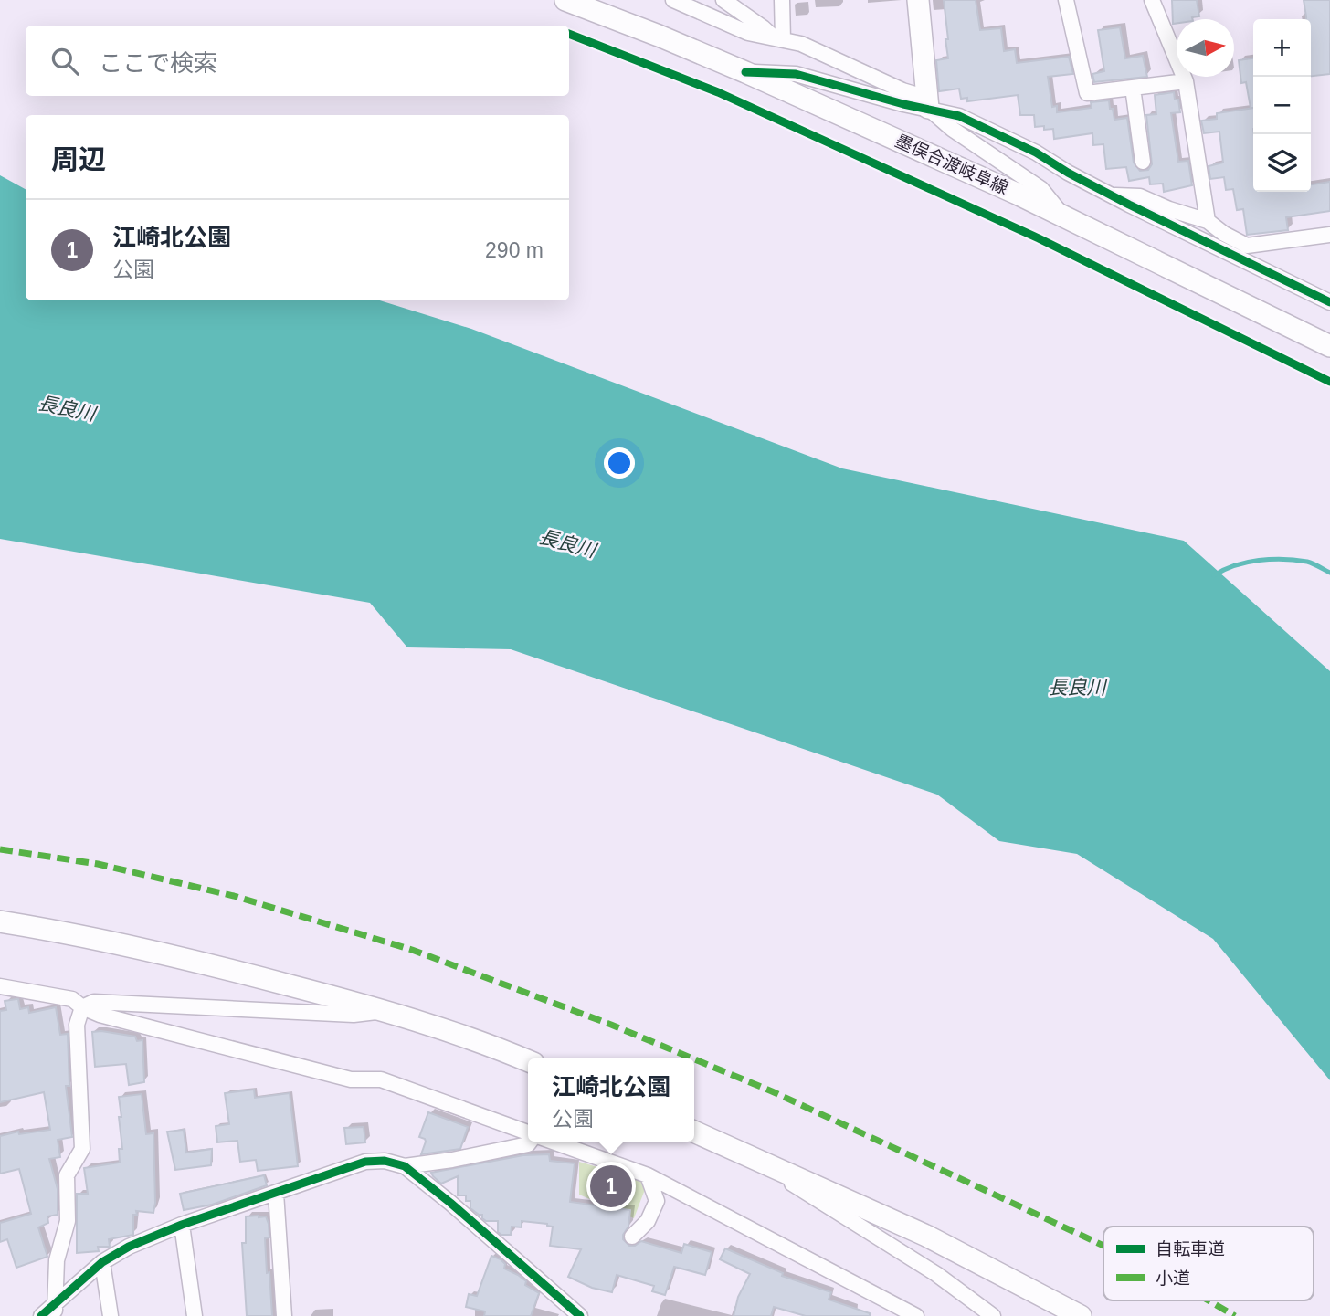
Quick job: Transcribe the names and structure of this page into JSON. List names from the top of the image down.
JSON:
{
  "streets": {
    "street": ["墨俣合渡岐阜線"]
  },
  "water": ["長良川"],
  "legend": ["自転車道", "小道"],
  "north": "right",
  "page": {
    "map_buttons": ["+", "−"],
    "search": "ここで検索",
    "heading": "周辺",
    "list": [
      {
        "mark": "1",
        "name": "江崎北公園",
        "note": "公園",
        "value": "290 m"
      }
    ],
    "popup": ["江崎北公園", "公園"],
    "pins": "1"
  }
}
